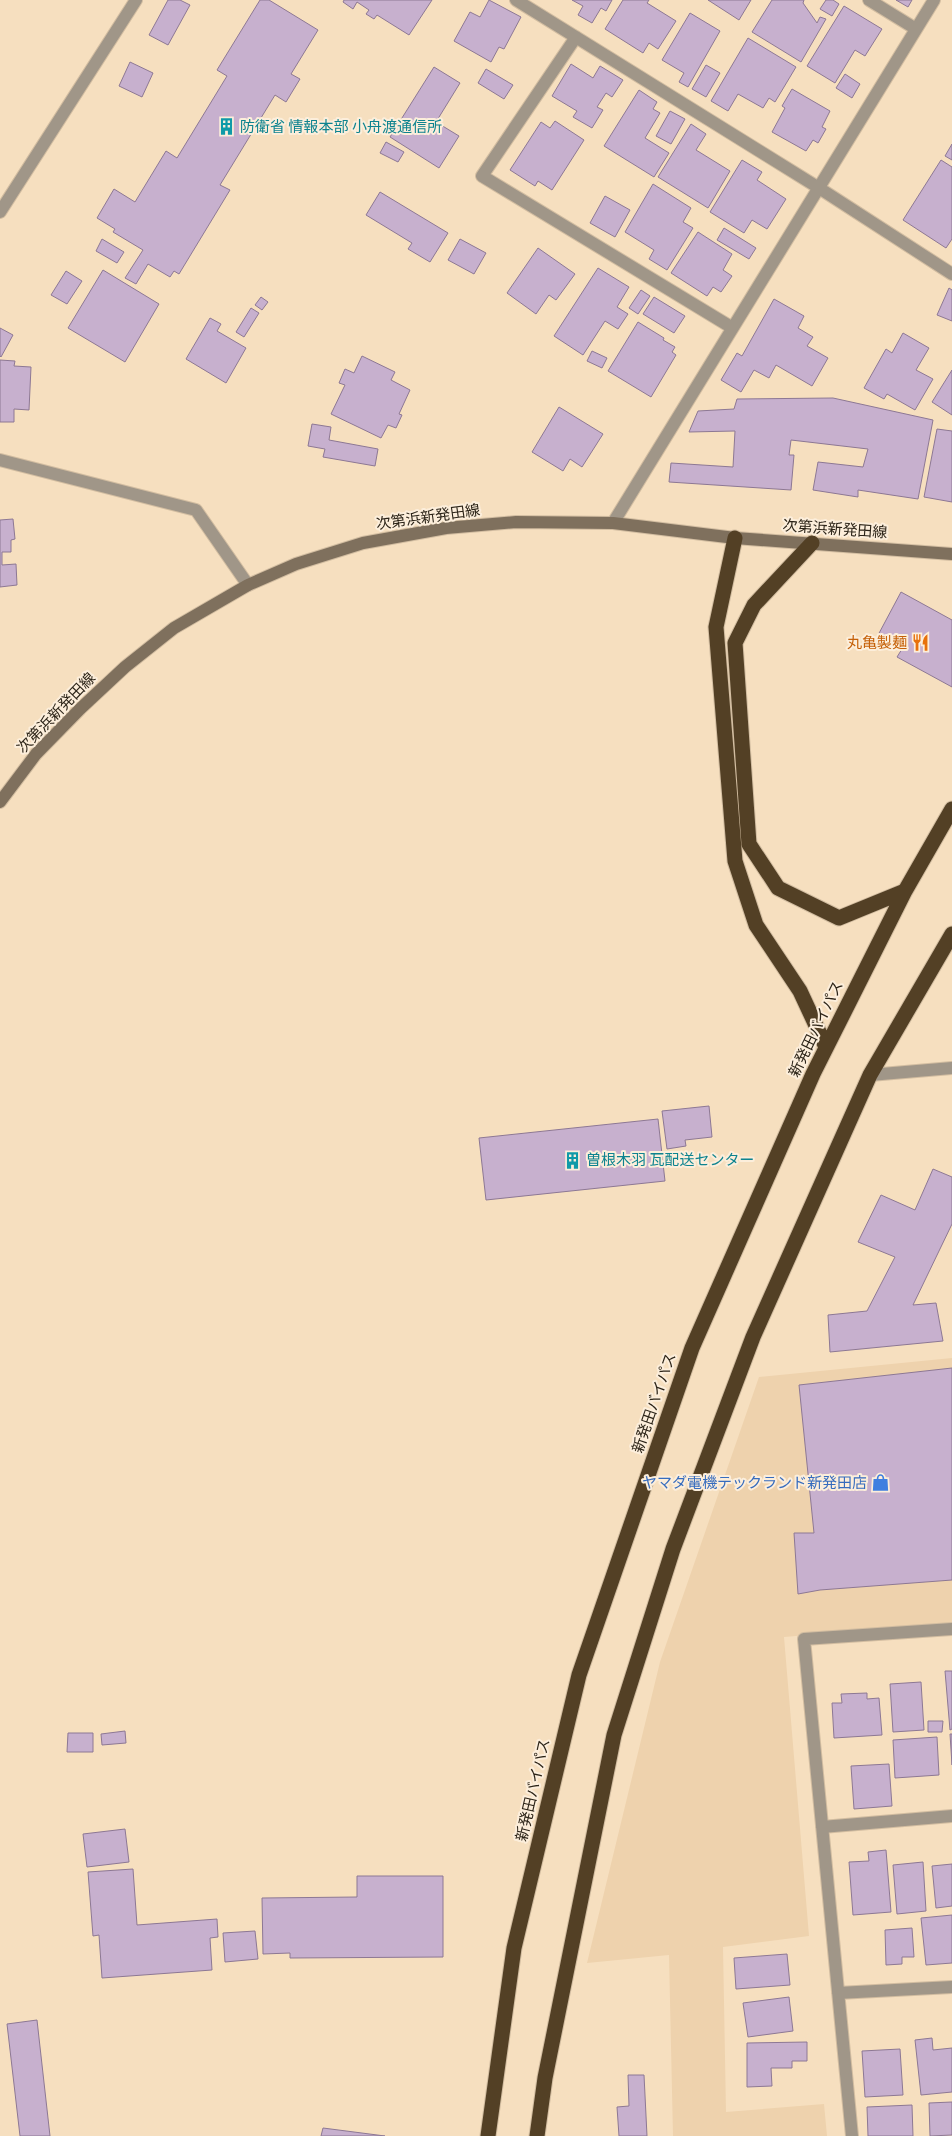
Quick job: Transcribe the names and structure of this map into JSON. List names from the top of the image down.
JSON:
{
  "streets": {
    "highway": ["新発田バイパス"],
    "main road": ["次第浜新発田線"]
  },
  "places": {
    "building": ["防衛省 情報本部 小舟渡通信所", "曽根木羽 瓦配送センター"],
    "restaurant": ["丸亀製麺"],
    "shop": ["ヤマダ電機テックランド新発田店"]
  }
}
